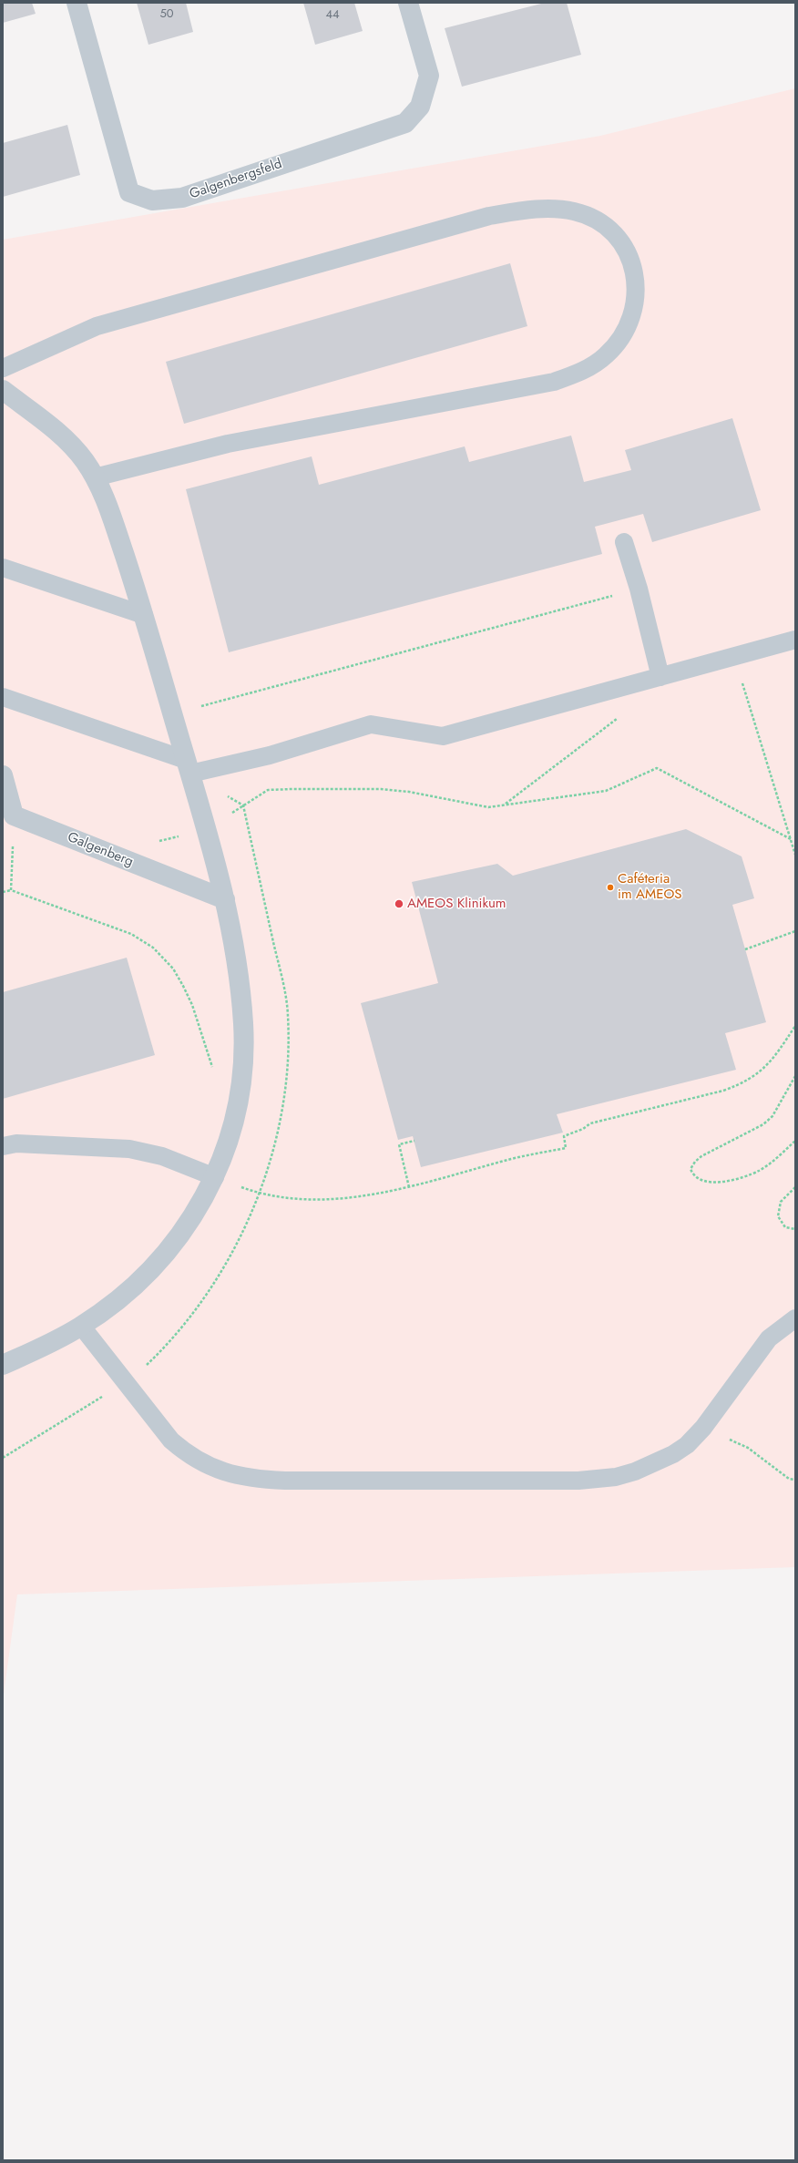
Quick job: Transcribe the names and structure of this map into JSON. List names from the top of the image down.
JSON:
{
  "streets": {
    "street": ["Galgenbergsfeld", "Galgenberg"]
  },
  "places": ["Caféteria im AMEOS", "AMEOS Klinikum"],
  "house_numbers": ["50", "44"]
}
